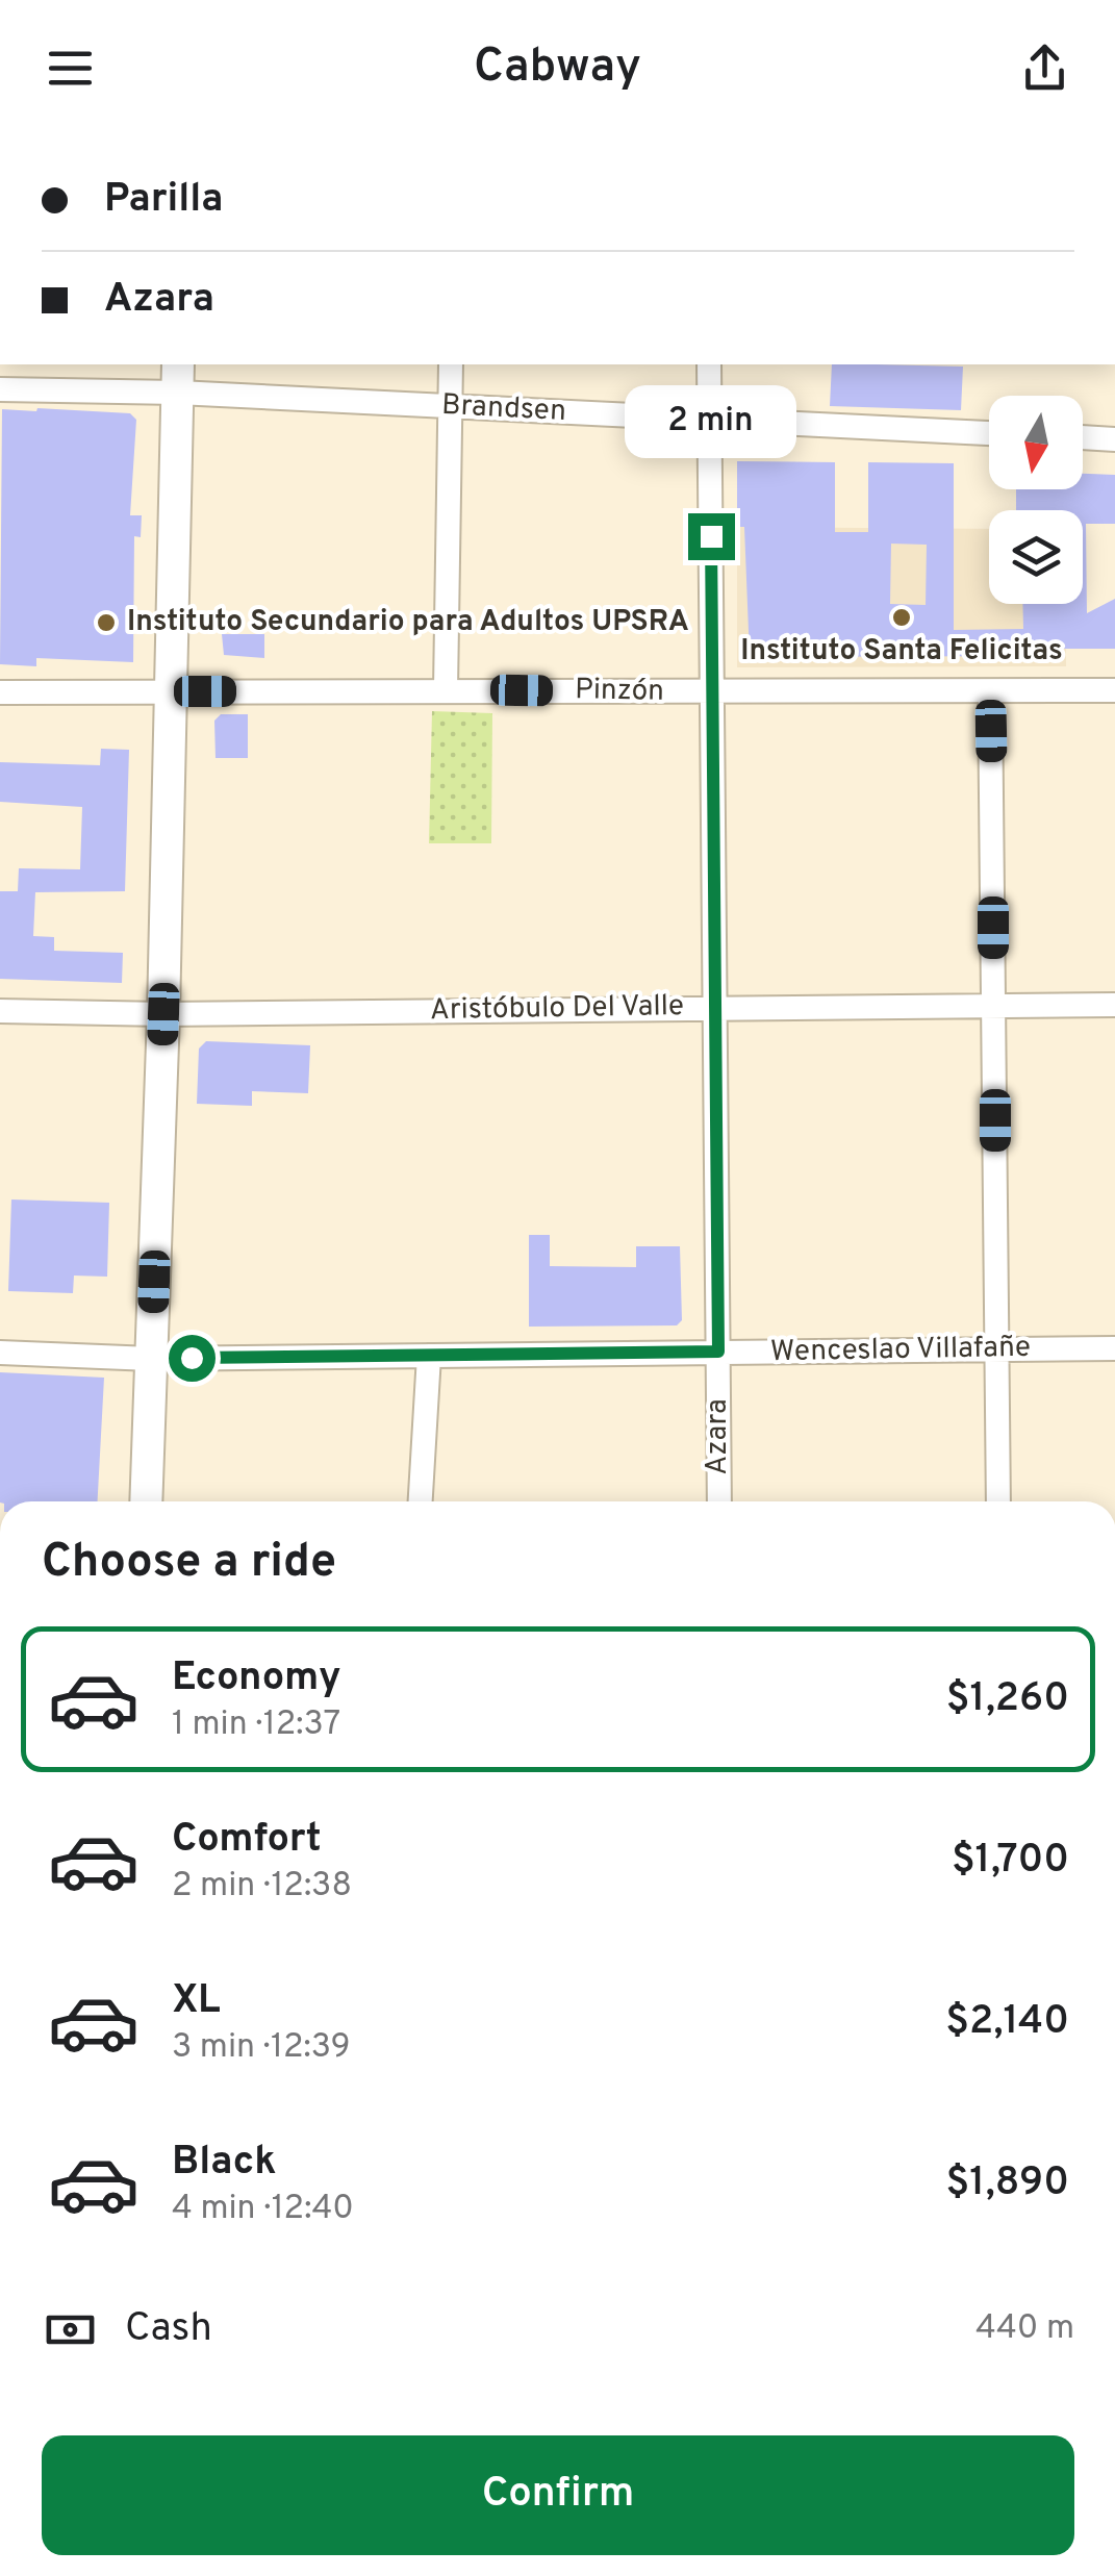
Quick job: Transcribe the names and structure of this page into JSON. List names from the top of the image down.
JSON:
{
  "streets": {
    "street": [
      "Brandsen",
      "Pinzón",
      "Aristóbulo Del Valle",
      "Wenceslao Villafañe",
      "Azara"
    ]
  },
  "crossings": [
    ["Brandsen", "Azara"],
    ["Pinzón", "Azara"],
    ["Aristóbulo Del Valle", "Azara"],
    ["Wenceslao Villafañe", "Azara"]
  ],
  "places": ["Instituto Santa Felicitas", "Instituto Secundario para Adultos UPSRA"],
  "north": "bottom",
  "page": {
    "header": "Cabway",
    "banner": ["Parilla", "Azara"],
    "bubble": "2 min",
    "heading": "Choose a ride",
    "list": [
      {
        "name": "Economy",
        "note": "1 min · 12:37",
        "value": "$1,260"
      },
      {
        "name": "Comfort",
        "note": "2 min · 12:38",
        "value": "$1,700"
      },
      {
        "name": "XL",
        "note": "3 min · 12:39",
        "value": "$2,140"
      },
      {
        "name": "Black",
        "note": "4 min · 12:40",
        "value": "$1,890"
      }
    ],
    "pay": ["Cash", "440 m"],
    "buttons": "Confirm"
  }
}
